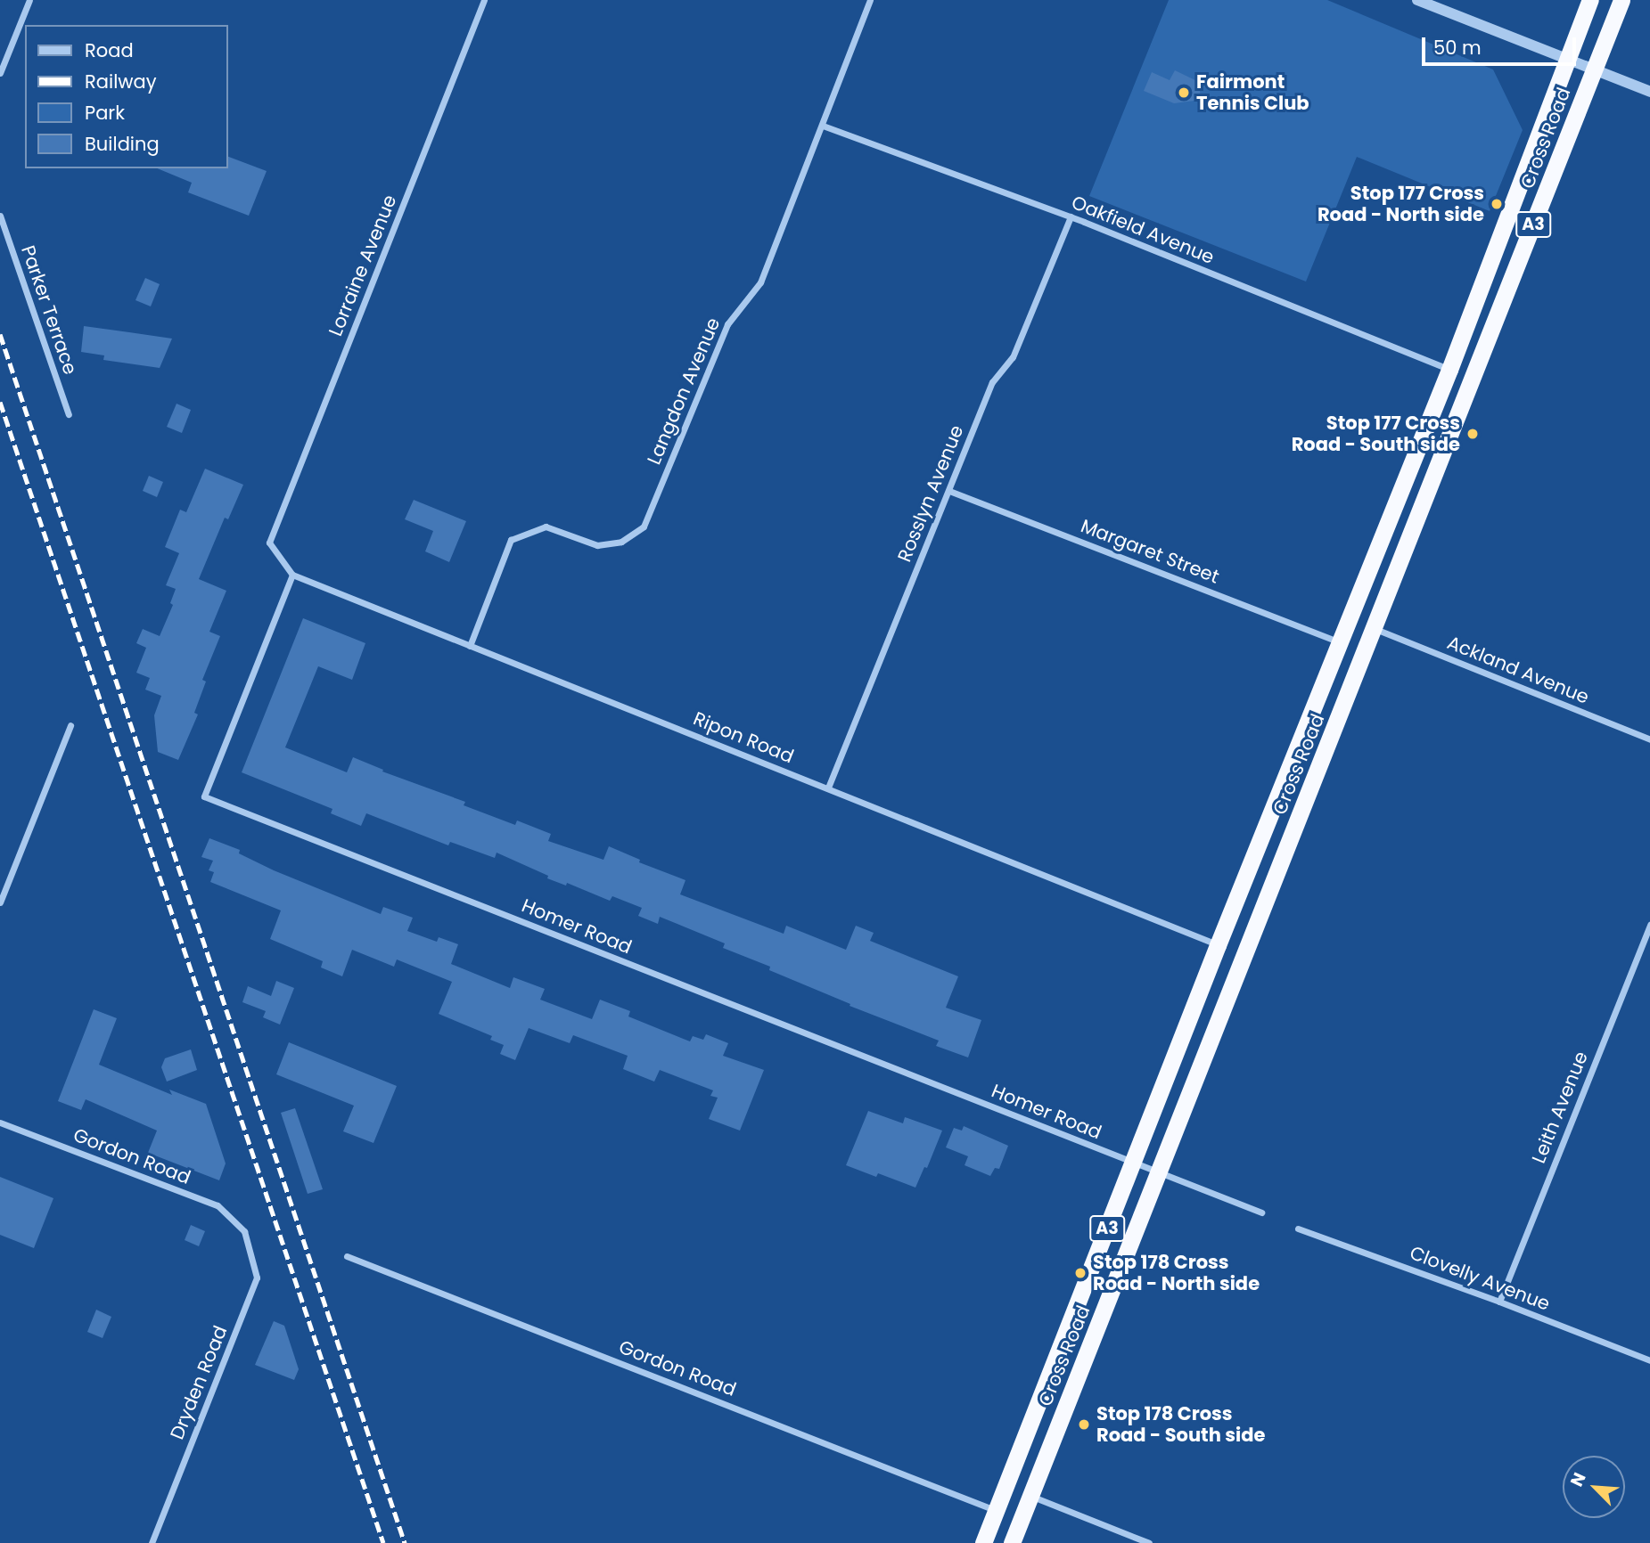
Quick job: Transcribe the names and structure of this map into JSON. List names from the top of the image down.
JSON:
{
  "streets": {
    "highway": ["Cross Road", "A3"],
    "street": [
      "Oakfield Avenue",
      "Lorraine Avenue",
      "Parker Terrace",
      "Langdon Avenue",
      "Rosslyn Avenue",
      "Margaret Street",
      "Ackland Avenue",
      "Ripon Road",
      "Homer Road",
      "Leith Avenue",
      "Gordon Road",
      "Clovelly Avenue",
      "Dryden Road"
    ]
  },
  "crossings": [
    ["Cross Road", "Oakfield Avenue"],
    ["Cross Road", "Margaret Street"],
    ["Cross Road", "Ackland Avenue"],
    ["Cross Road", "Ripon Road"],
    ["Cross Road", "Homer Road"],
    ["Cross Road", "Gordon Road"],
    ["Oakfield Avenue", "Langdon Avenue"],
    ["Oakfield Avenue", "Rosslyn Avenue"],
    ["Lorraine Avenue", "Ripon Road"],
    ["Lorraine Avenue", "Homer Road"],
    ["Langdon Avenue", "Ripon Road"],
    ["Rosslyn Avenue", "Margaret Street"],
    ["Rosslyn Avenue", "Ripon Road"],
    ["Ripon Road", "Homer Road"],
    ["Leith Avenue", "Clovelly Avenue"],
    ["Gordon Road", "Dryden Road"]
  ],
  "places": [
    "Fairmont Tennis Club",
    "Stop 177 Cross Road - North side",
    "Stop 177 Cross Road - South side",
    "Stop 178 Cross Road - North side",
    "Stop 178 Cross Road - South side"
  ],
  "legend": [
    "Road",
    "Railway",
    "Park",
    "Building"
  ],
  "scale_bar": "50 m",
  "north": "top left"
}
